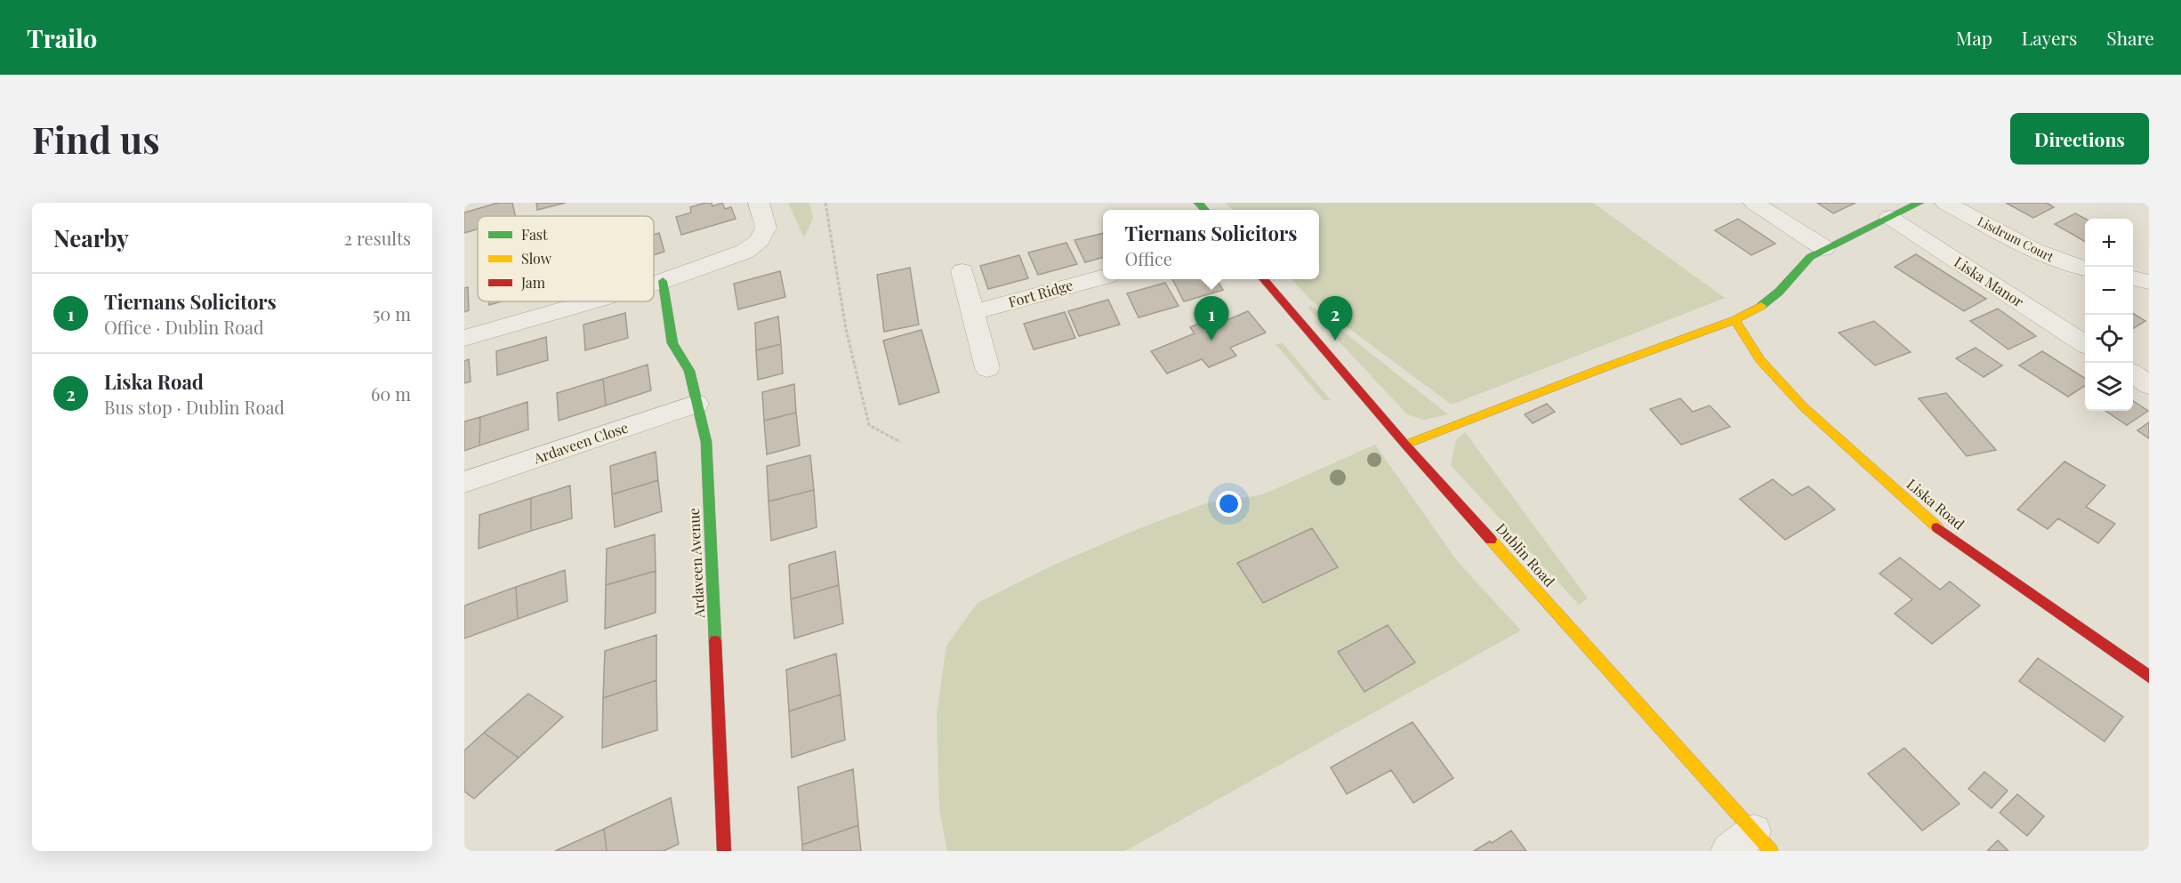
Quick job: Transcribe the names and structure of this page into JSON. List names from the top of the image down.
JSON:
{
  "streets": {
    "street": [
      "Lisdrum Court",
      "Liska Manor",
      "Fort Ridge",
      "Ardaveen Close",
      "Liska Road",
      "Dublin Road",
      "Ardaveen Avenue"
    ]
  },
  "crossings": [
    ["Ardaveen Close", "Ardaveen Avenue"]
  ],
  "legend": ["Fast", "Slow", "Jam"],
  "page": {
    "header": "Trailo",
    "nav": ["Map", "Layers", "Share"],
    "buttons": "Directions",
    "title": "Find us",
    "heading": ["Nearby", "2 results"],
    "popup": ["Tiernans Solicitors", "Office"],
    "map_buttons": ["+", "−"],
    "list": [
      {
        "mark": "1",
        "name": "Tiernans Solicitors",
        "note": "Office · Dublin Road",
        "value": "50 m"
      },
      {
        "mark": "2",
        "name": "Liska Road",
        "note": "Bus stop · Dublin Road",
        "value": "60 m"
      }
    ],
    "pins": ["1", "2"]
  }
}
